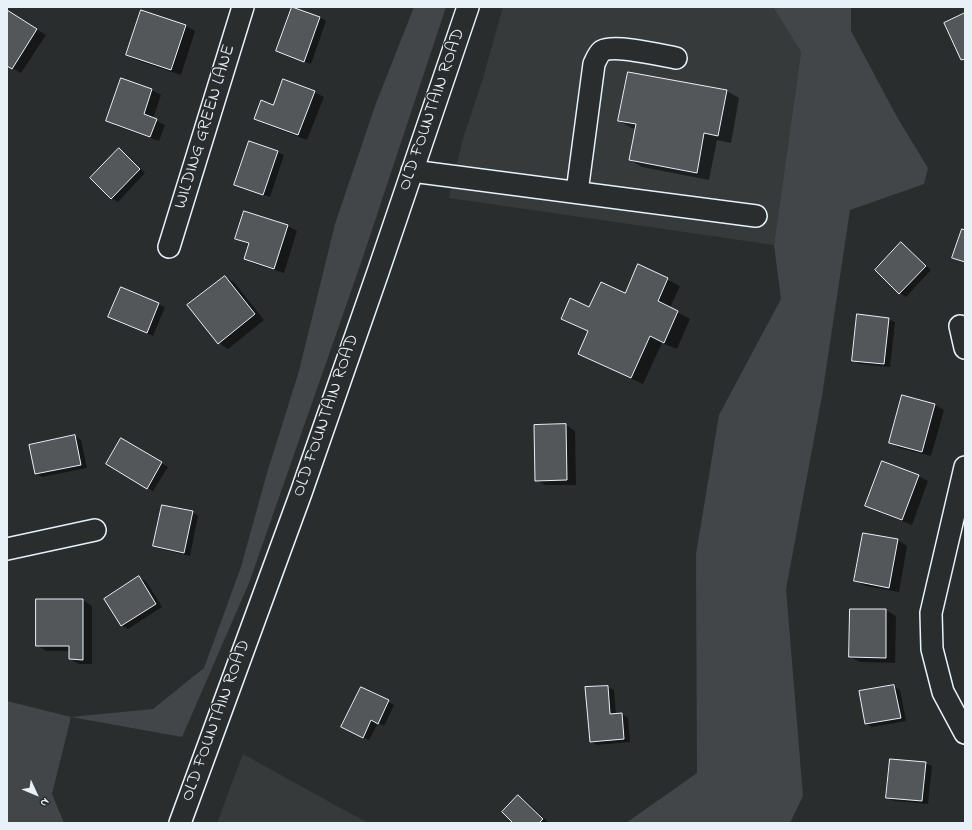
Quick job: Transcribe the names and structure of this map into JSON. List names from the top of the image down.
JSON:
{
  "streets": {
    "street": ["OLD FOUNTAIN ROAD", "WILDING GREEN LANE"]
  },
  "north": "bottom right"
}
